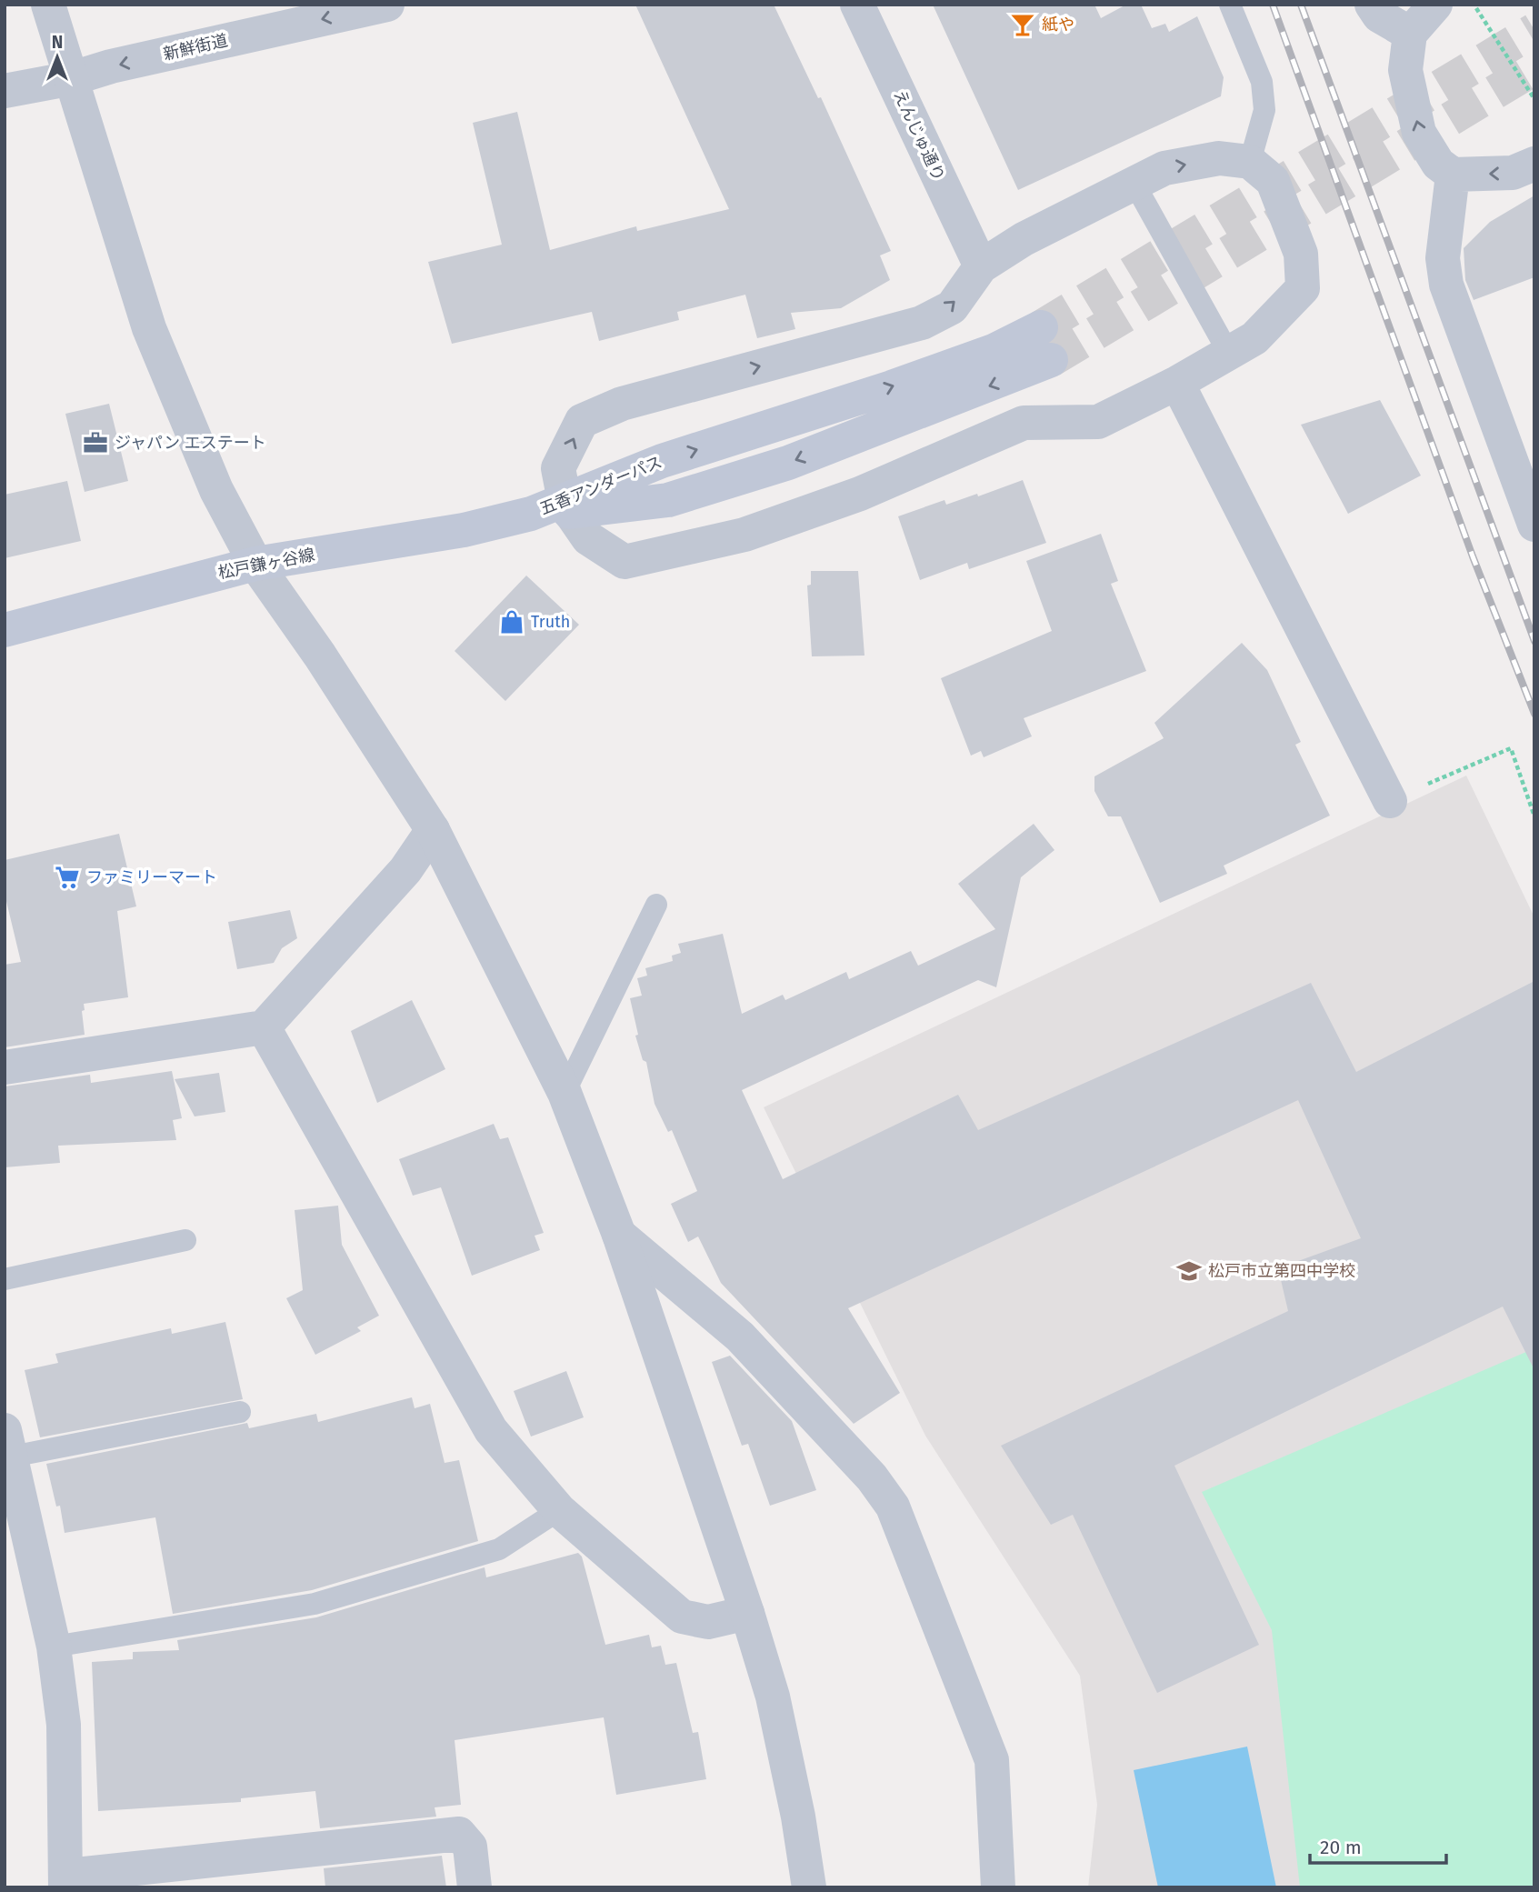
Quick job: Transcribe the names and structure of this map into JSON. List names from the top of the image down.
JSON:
{
  "streets": {
    "main road": ["五香アンダーパス", "松戸鎌ヶ谷線"],
    "street": ["新鮮街道", "えんじゅ通り"]
  },
  "crossings": [
    ["五香アンダーパス", "松戸鎌ヶ谷線"]
  ],
  "one_way": ["新鮮街道"],
  "places": {
    "bar": ["紙や"],
    "office": ["ジャパン エステート"],
    "shop": ["Truth"],
    "supermarket": ["ファミリーマート"],
    "school or university": ["松戸市立第四中学校"]
  },
  "scale_bar": "20 m",
  "north": "top"
}
